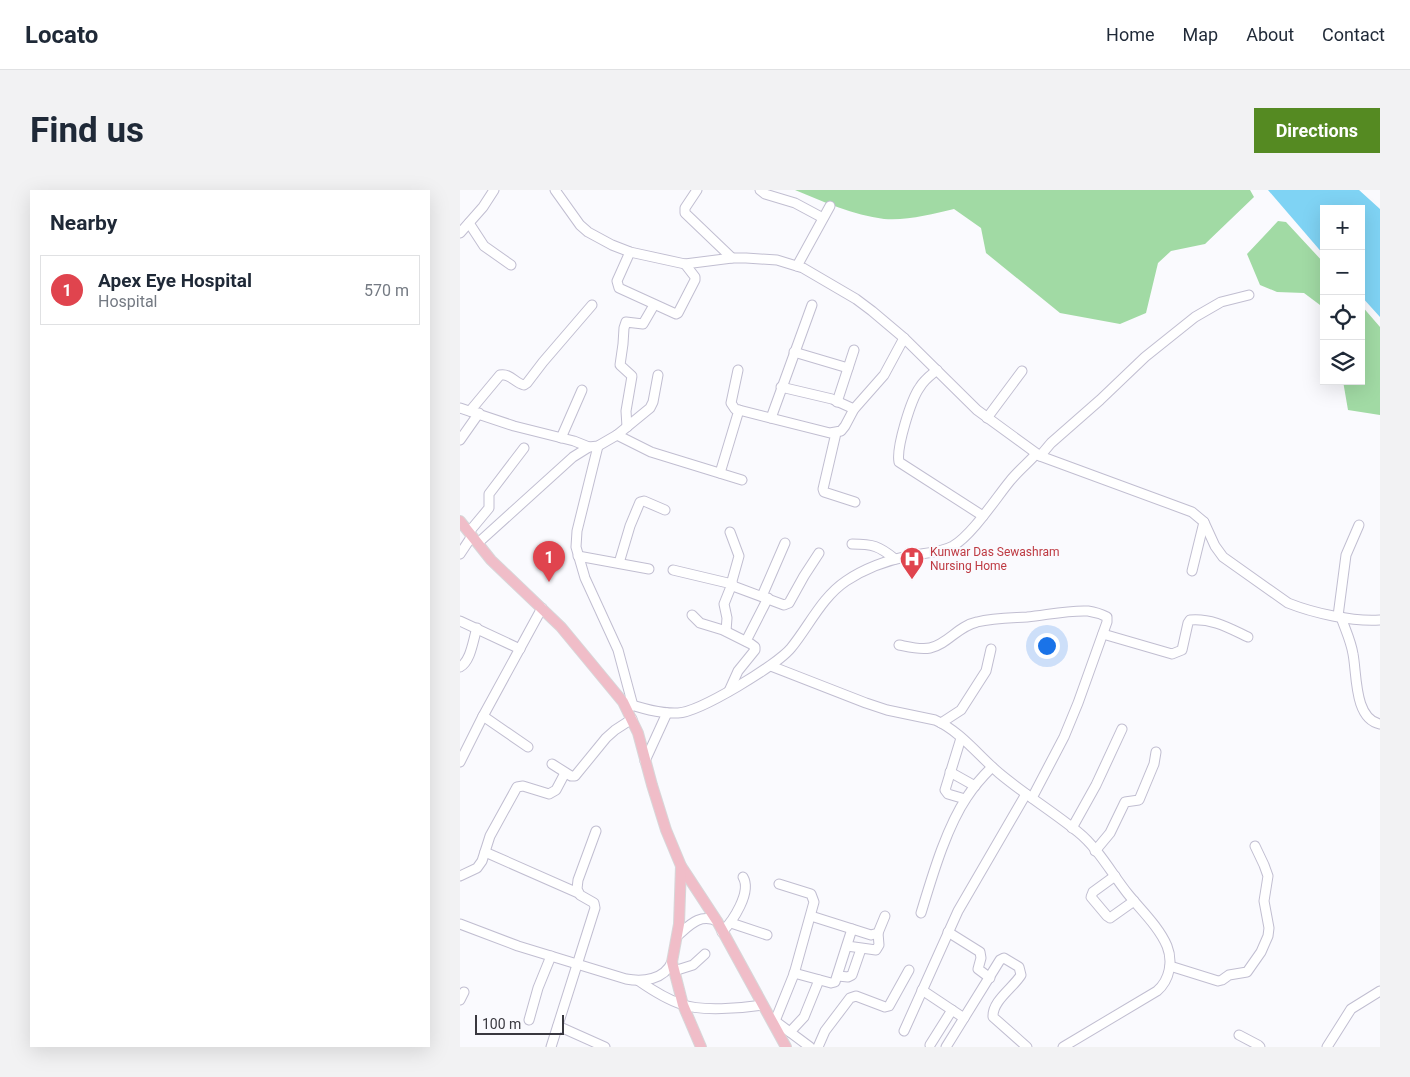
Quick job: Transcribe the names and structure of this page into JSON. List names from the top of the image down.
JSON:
{
  "places": {
    "hospital": ["Kunwar Das Sewashram Nursing Home"]
  },
  "scale_bar": "100 m",
  "page": {
    "header": "Locato",
    "nav": [
      "Home",
      "Map",
      "About",
      "Contact"
    ],
    "buttons": "Directions",
    "title": "Find us",
    "heading": "Nearby",
    "map_buttons": ["+", "−"],
    "list": [
      {
        "mark": "1",
        "name": "Apex Eye Hospital",
        "note": "Hospital",
        "value": "570 m"
      }
    ],
    "pins": "1",
    "scale": "100 m"
  }
}
